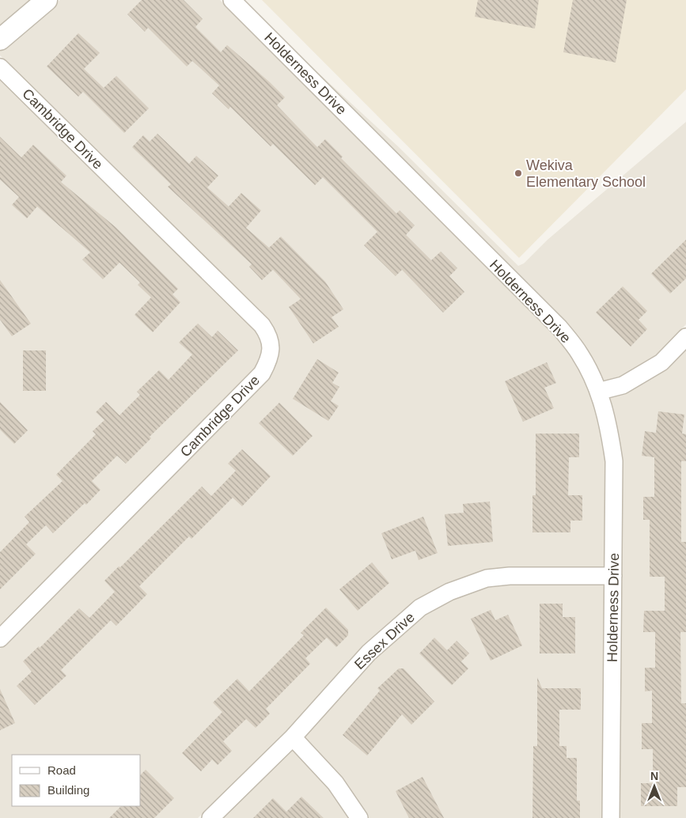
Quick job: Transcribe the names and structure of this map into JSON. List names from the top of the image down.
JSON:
{
  "streets": {
    "street": ["Holderness Drive", "Cambridge Drive", "Essex Drive"]
  },
  "crossings": [
    ["Holderness Drive", "Essex Drive"]
  ],
  "places": ["Wekiva Elementary School"],
  "legend": ["Road", "Building"],
  "north": "top"
}
